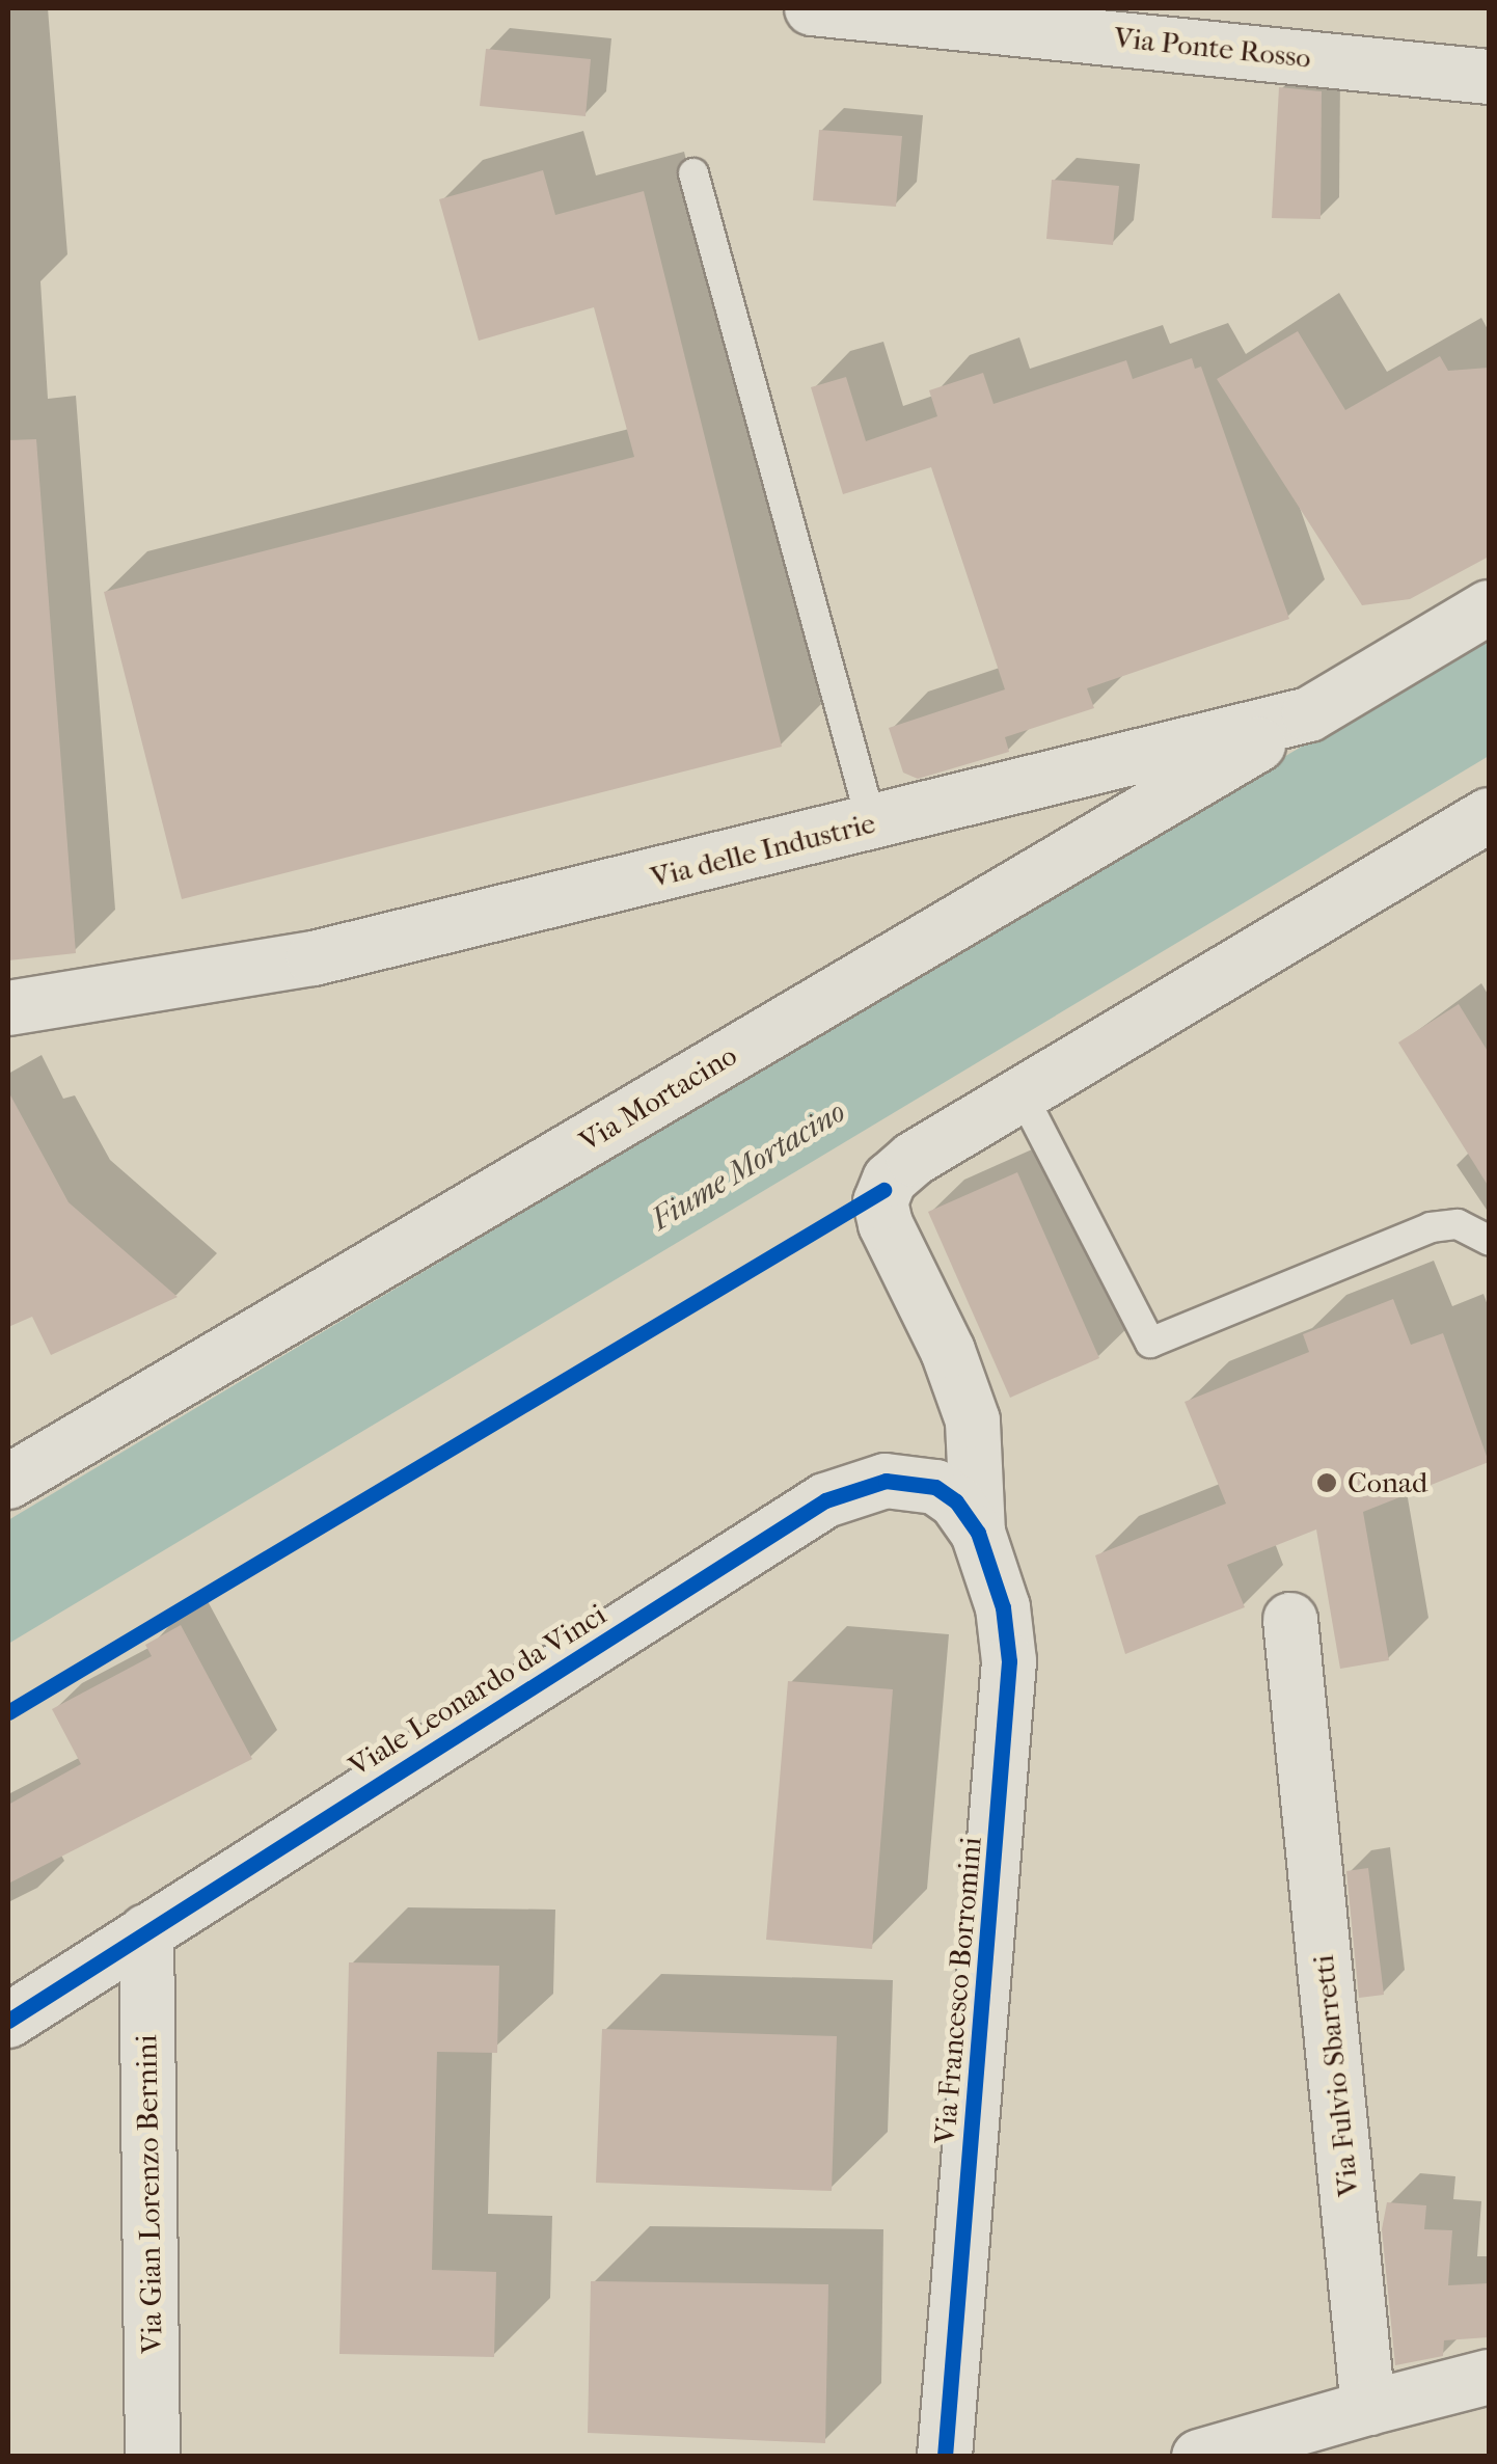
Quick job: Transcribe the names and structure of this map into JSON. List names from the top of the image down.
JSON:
{
  "streets": {
    "street": [
      "Via Ponte Rosso",
      "Via delle Industrie",
      "Via Mortacino",
      "Viale Leonardo da Vinci",
      "Via Francesco Borromini",
      "Via Fulvio Sbarretti",
      "Via Gian Lorenzo Bernini"
    ]
  },
  "crossings": [
    ["Via delle Industrie", "Via Mortacino"],
    ["Viale Leonardo da Vinci", "Via Francesco Borromini"],
    ["Viale Leonardo da Vinci", "Via Gian Lorenzo Bernini"]
  ],
  "water": ["Fiume Mortacino"],
  "places": ["Conad"]
}
